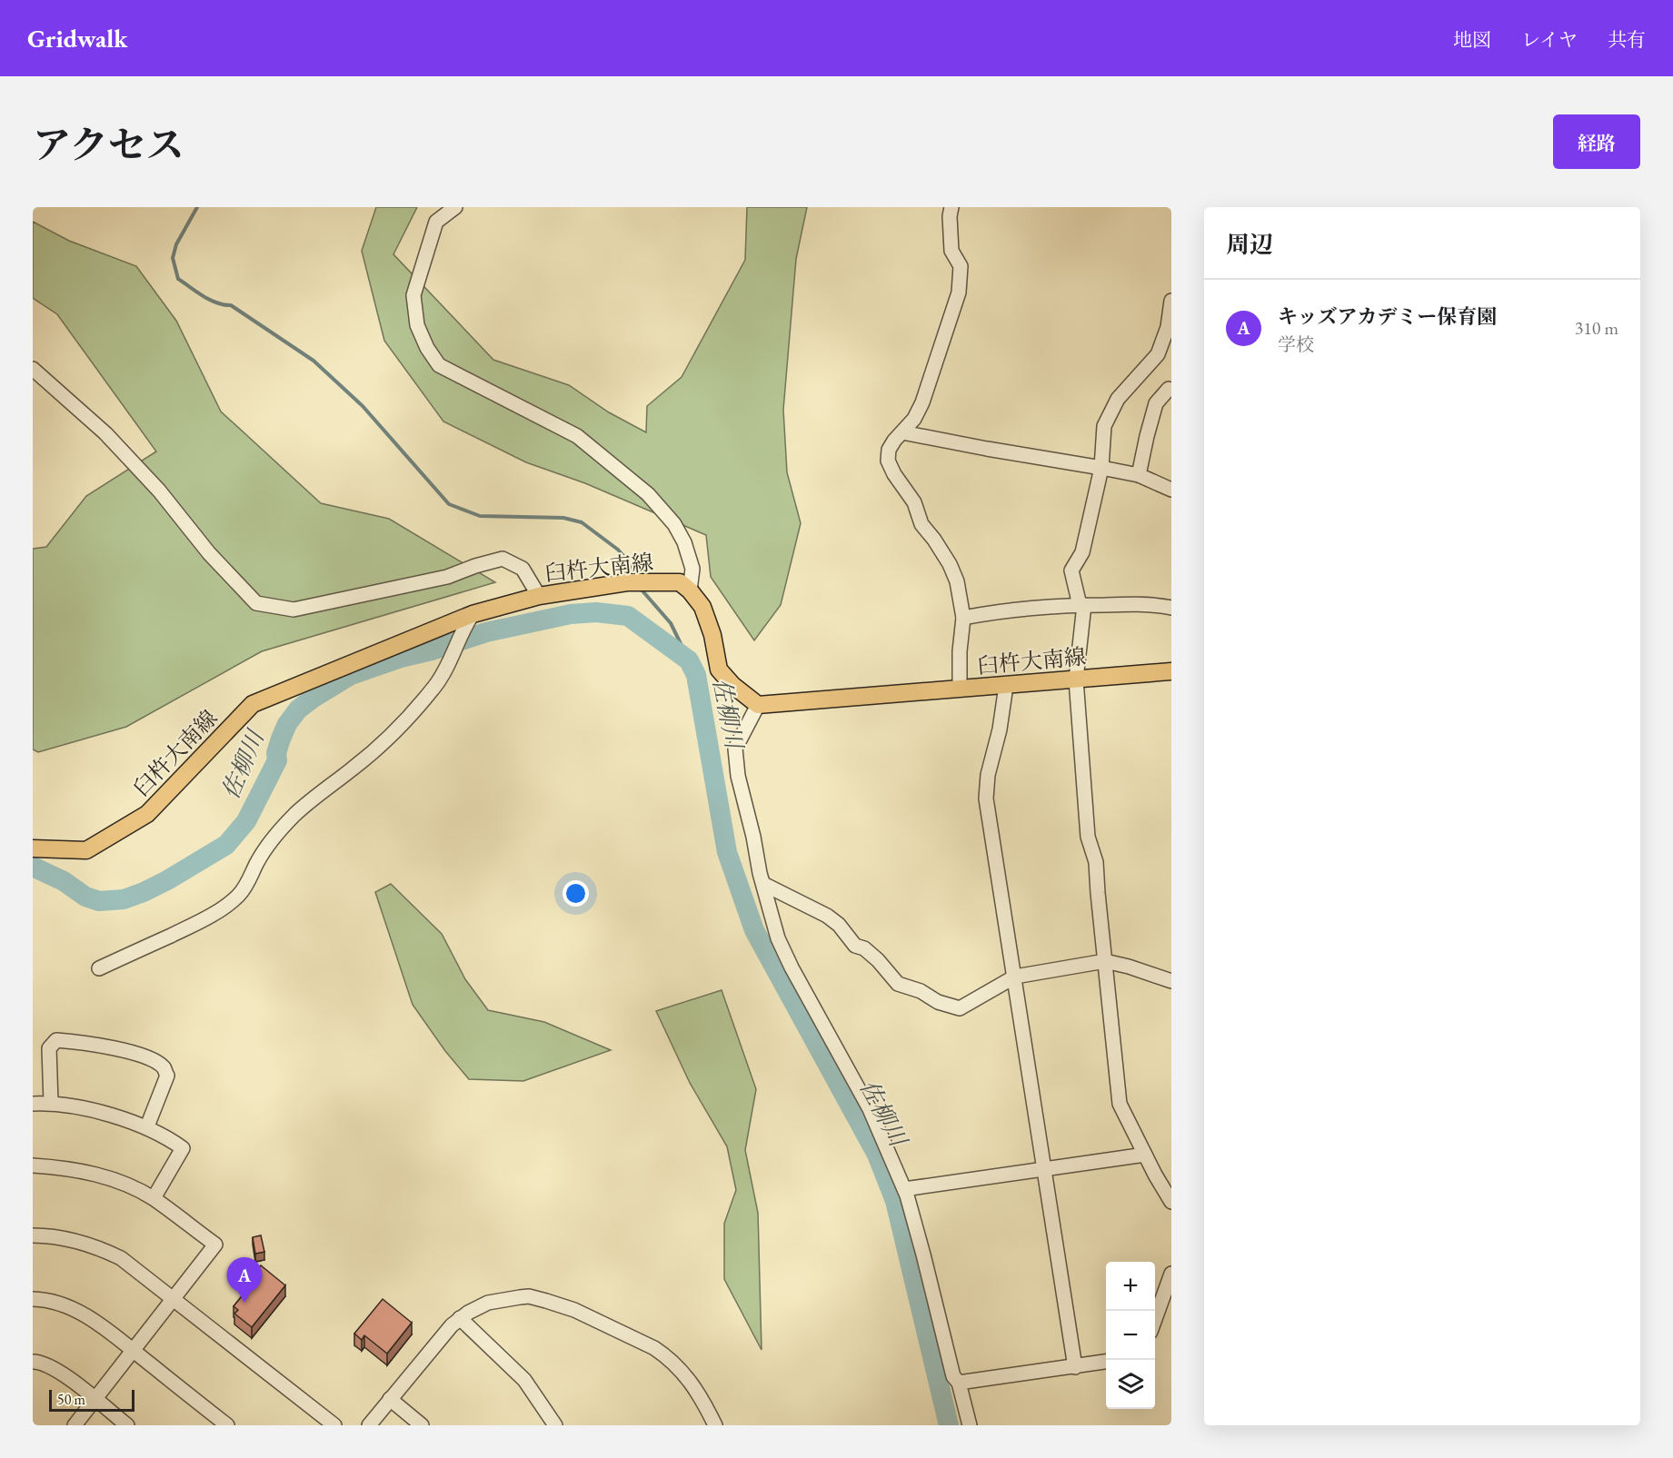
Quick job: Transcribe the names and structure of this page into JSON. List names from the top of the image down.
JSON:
{
  "streets": {
    "main road": ["臼杵大南線"]
  },
  "water": ["佐柳川"],
  "scale_bar": "50 m",
  "page": {
    "header": "Gridwalk",
    "nav": ["地図", "レイヤ", "共有"],
    "title": "アクセス",
    "buttons": "経路",
    "heading": "周辺",
    "list": [
      {
        "mark": "A",
        "name": "キッズアカデミー保育園",
        "note": "学校",
        "value": "310 m"
      }
    ],
    "pins": "A",
    "map_buttons": ["+", "−"],
    "scale": "50 m"
  }
}
